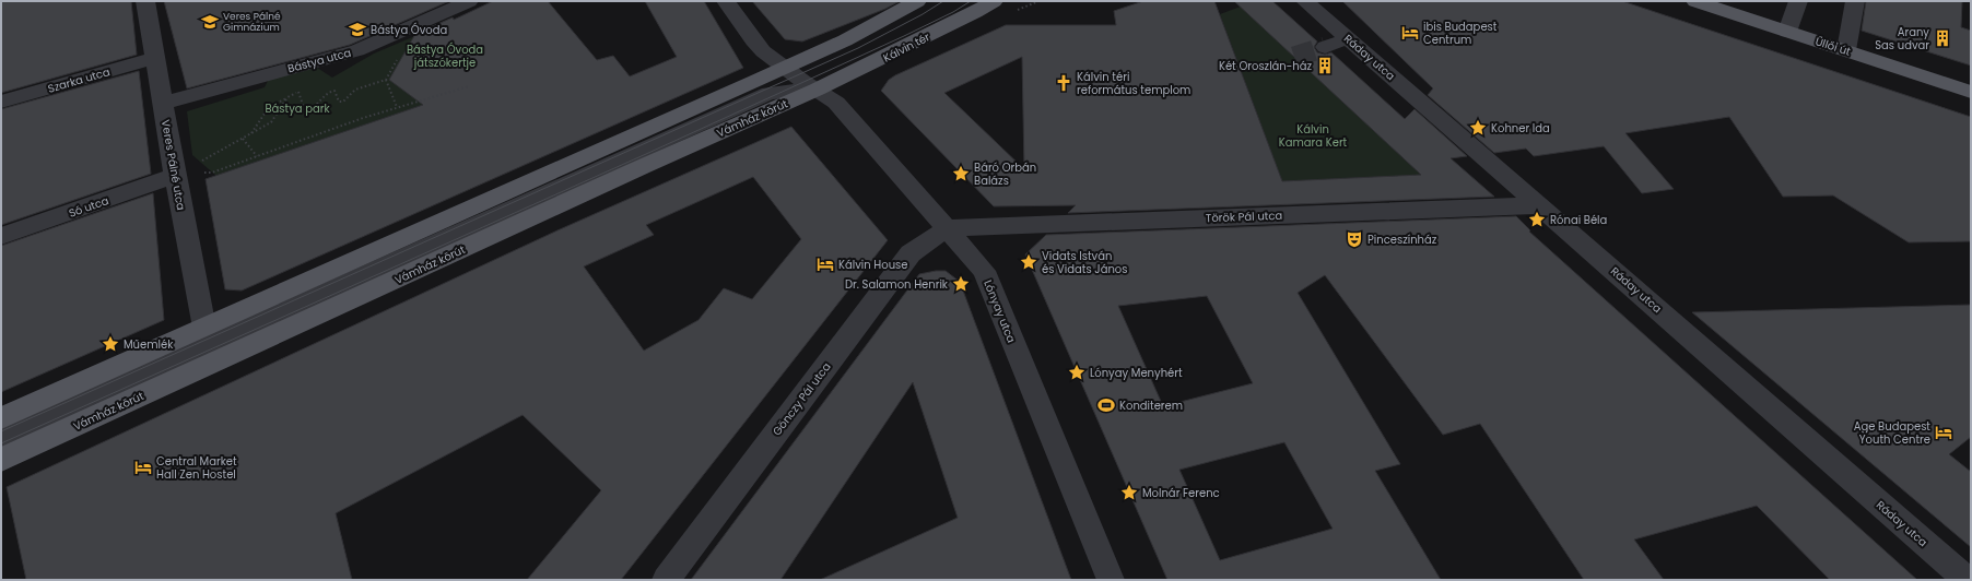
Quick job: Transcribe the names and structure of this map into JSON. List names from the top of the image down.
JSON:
{
  "streets": {
    "main road": ["Üllői út", "Kálvin tér", "Vámház körút"],
    "street": [
      "Ráday utca",
      "Bástya utca",
      "Szarka utca",
      "Veres Pálné utca",
      "Só utca",
      "Török Pál utca",
      "Lónyay utca",
      "Gönczy Pál utca"
    ]
  },
  "crossings": [
    ["Kálvin tér", "Vámház körút"],
    ["Kálvin tér", "Lónyay utca"],
    ["Ráday utca", "Török Pál utca"],
    ["Bástya utca", "Veres Pálné utca"],
    ["Szarka utca", "Veres Pálné utca"],
    ["Vámház körút", "Lónyay utca"],
    ["Veres Pálné utca", "Só utca"],
    ["Török Pál utca", "Lónyay utca"],
    ["Török Pál utca", "Gönczy Pál utca"],
    ["Lónyay utca", "Gönczy Pál utca"]
  ],
  "parks": ["Bástya Óvoda játszókertje", "Bástya park", "Kálvin Kamara Kert"],
  "places": {
    "school or university": ["Veres Pálné Gimnázium", "Bástya Óvoda"],
    "hotel": [
      "ibis Budapest Centrum",
      "Kálvin House",
      "Age Budapest Youth Centre",
      "Central Market Hall Zen Hostel"
    ],
    "building": ["Arany Sas udvar", "Két Oroszlán-ház"],
    "church": ["Kálvin téri református templom"],
    "place": [
      "Kohner Ida",
      "Báró Orbán Balázs",
      "Rónai Béla",
      "Vidats István és Vidats János",
      "Dr. Salamon Henrik",
      "Műemlék",
      "Lónyay Menyhért",
      "Molnár Ferenc"
    ],
    "theatre": ["Pinceszínház"],
    "sports": ["Konditerem"]
  }
}
